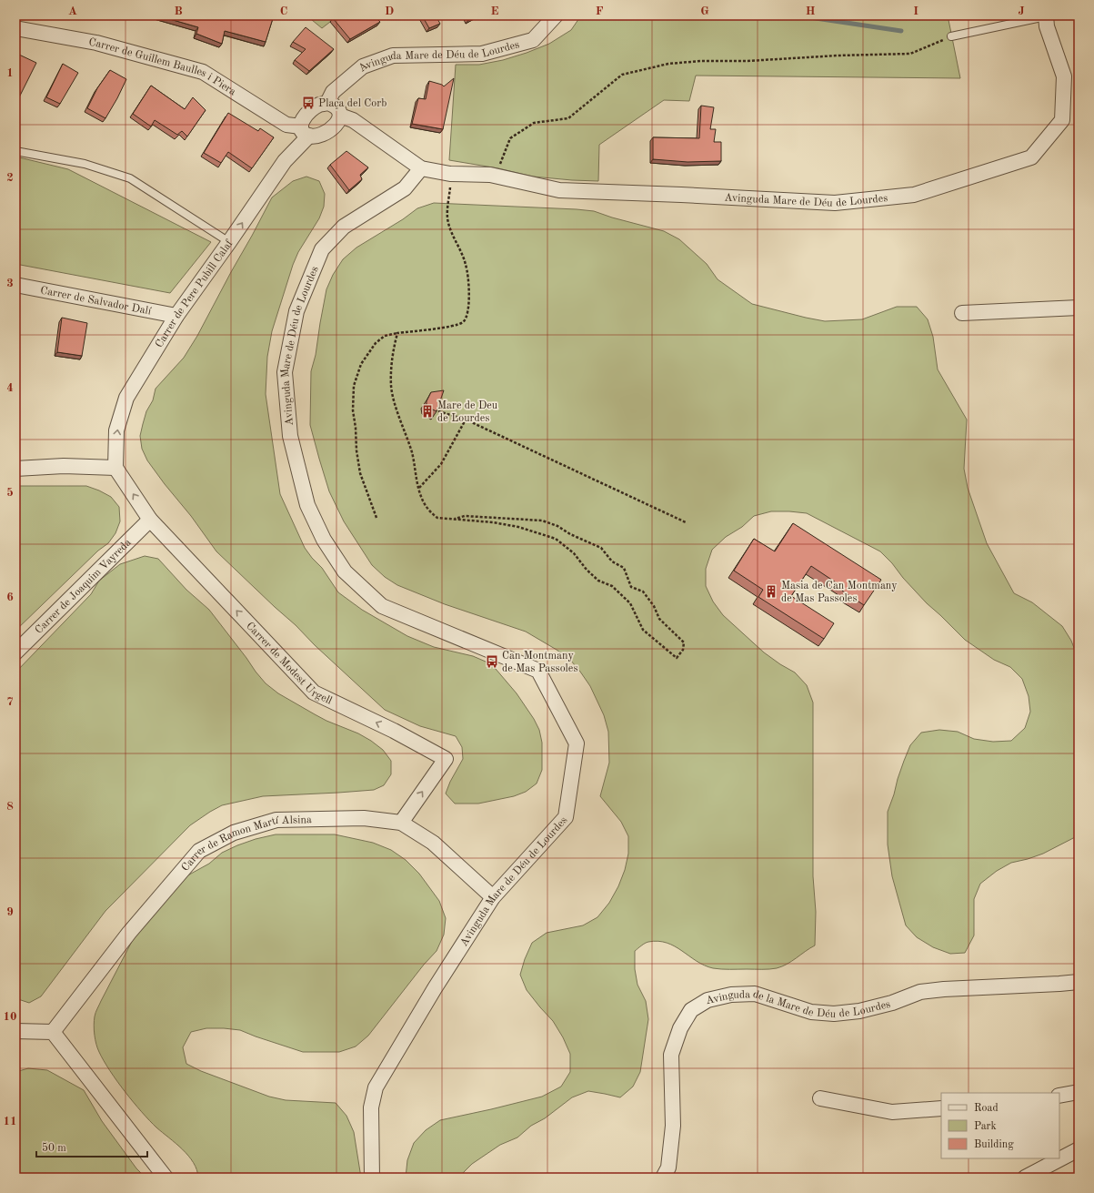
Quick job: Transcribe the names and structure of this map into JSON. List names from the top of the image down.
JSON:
{
  "streets": {
    "street": [
      "Avinguda Mare de Déu de Lourdes",
      "Carrer de Guillem Baulles i Piera",
      "Carrer de Pere Pubill Calaf",
      "Carrer de Salvador Dalí",
      "Carrer de Joaquim Vayreda",
      "Carrer de Modest Urgell",
      "Carrer de Ramon Martí Alsina",
      "Avinguda de la Mare de Déu de Lourdes"
    ]
  },
  "crossings": [
    ["Avinguda Mare de Déu de Lourdes", "Carrer de Guillem Baulles i Piera"],
    ["Avinguda Mare de Déu de Lourdes", "Carrer de Pere Pubill Calaf"],
    ["Avinguda Mare de Déu de Lourdes", "Carrer de Ramon Martí Alsina"],
    ["Carrer de Guillem Baulles i Piera", "Carrer de Pere Pubill Calaf"],
    ["Carrer de Pere Pubill Calaf", "Carrer de Salvador Dalí"],
    ["Carrer de Pere Pubill Calaf", "Carrer de Modest Urgell"],
    ["Carrer de Joaquim Vayreda", "Carrer de Modest Urgell"],
    ["Carrer de Modest Urgell", "Carrer de Ramon Martí Alsina"]
  ],
  "one_way": ["Carrer de Pere Pubill Calaf", "Carrer de Modest Urgell"],
  "places": {
    "bus stop": ["Plaça del Corb", "Can Montmany de Mas Passoles"],
    "building": ["Mare de Deu de Lourdes", "Masia de Can Montmany de Mas Passoles"]
  },
  "legend": ["Road", "Park", "Building"],
  "scale_bar": "50 m",
  "grid": {
    "columns": [
      "A",
      "B",
      "C",
      "D",
      "E",
      "F",
      "G",
      "H",
      "I",
      "J"
    ],
    "rows": [
      "1",
      "2",
      "3",
      "4",
      "5",
      "6",
      "7",
      "8",
      "9",
      "10",
      "11"
    ]
  }
}
